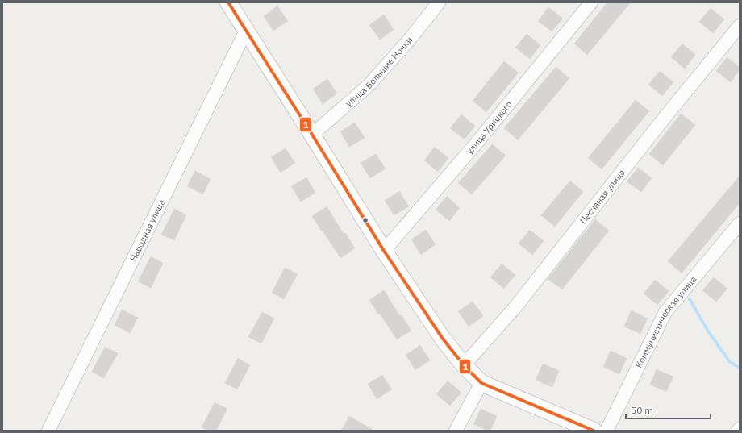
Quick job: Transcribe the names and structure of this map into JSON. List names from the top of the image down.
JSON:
{
  "streets": {
    "street": [
      "улица Большие Ночки",
      "улица Урицкого",
      "Песчаная улица",
      "Народная улица",
      "Коммунистическая улица"
    ]
  },
  "lines": ["transit line 1"],
  "scale_bar": "50 m"
}
